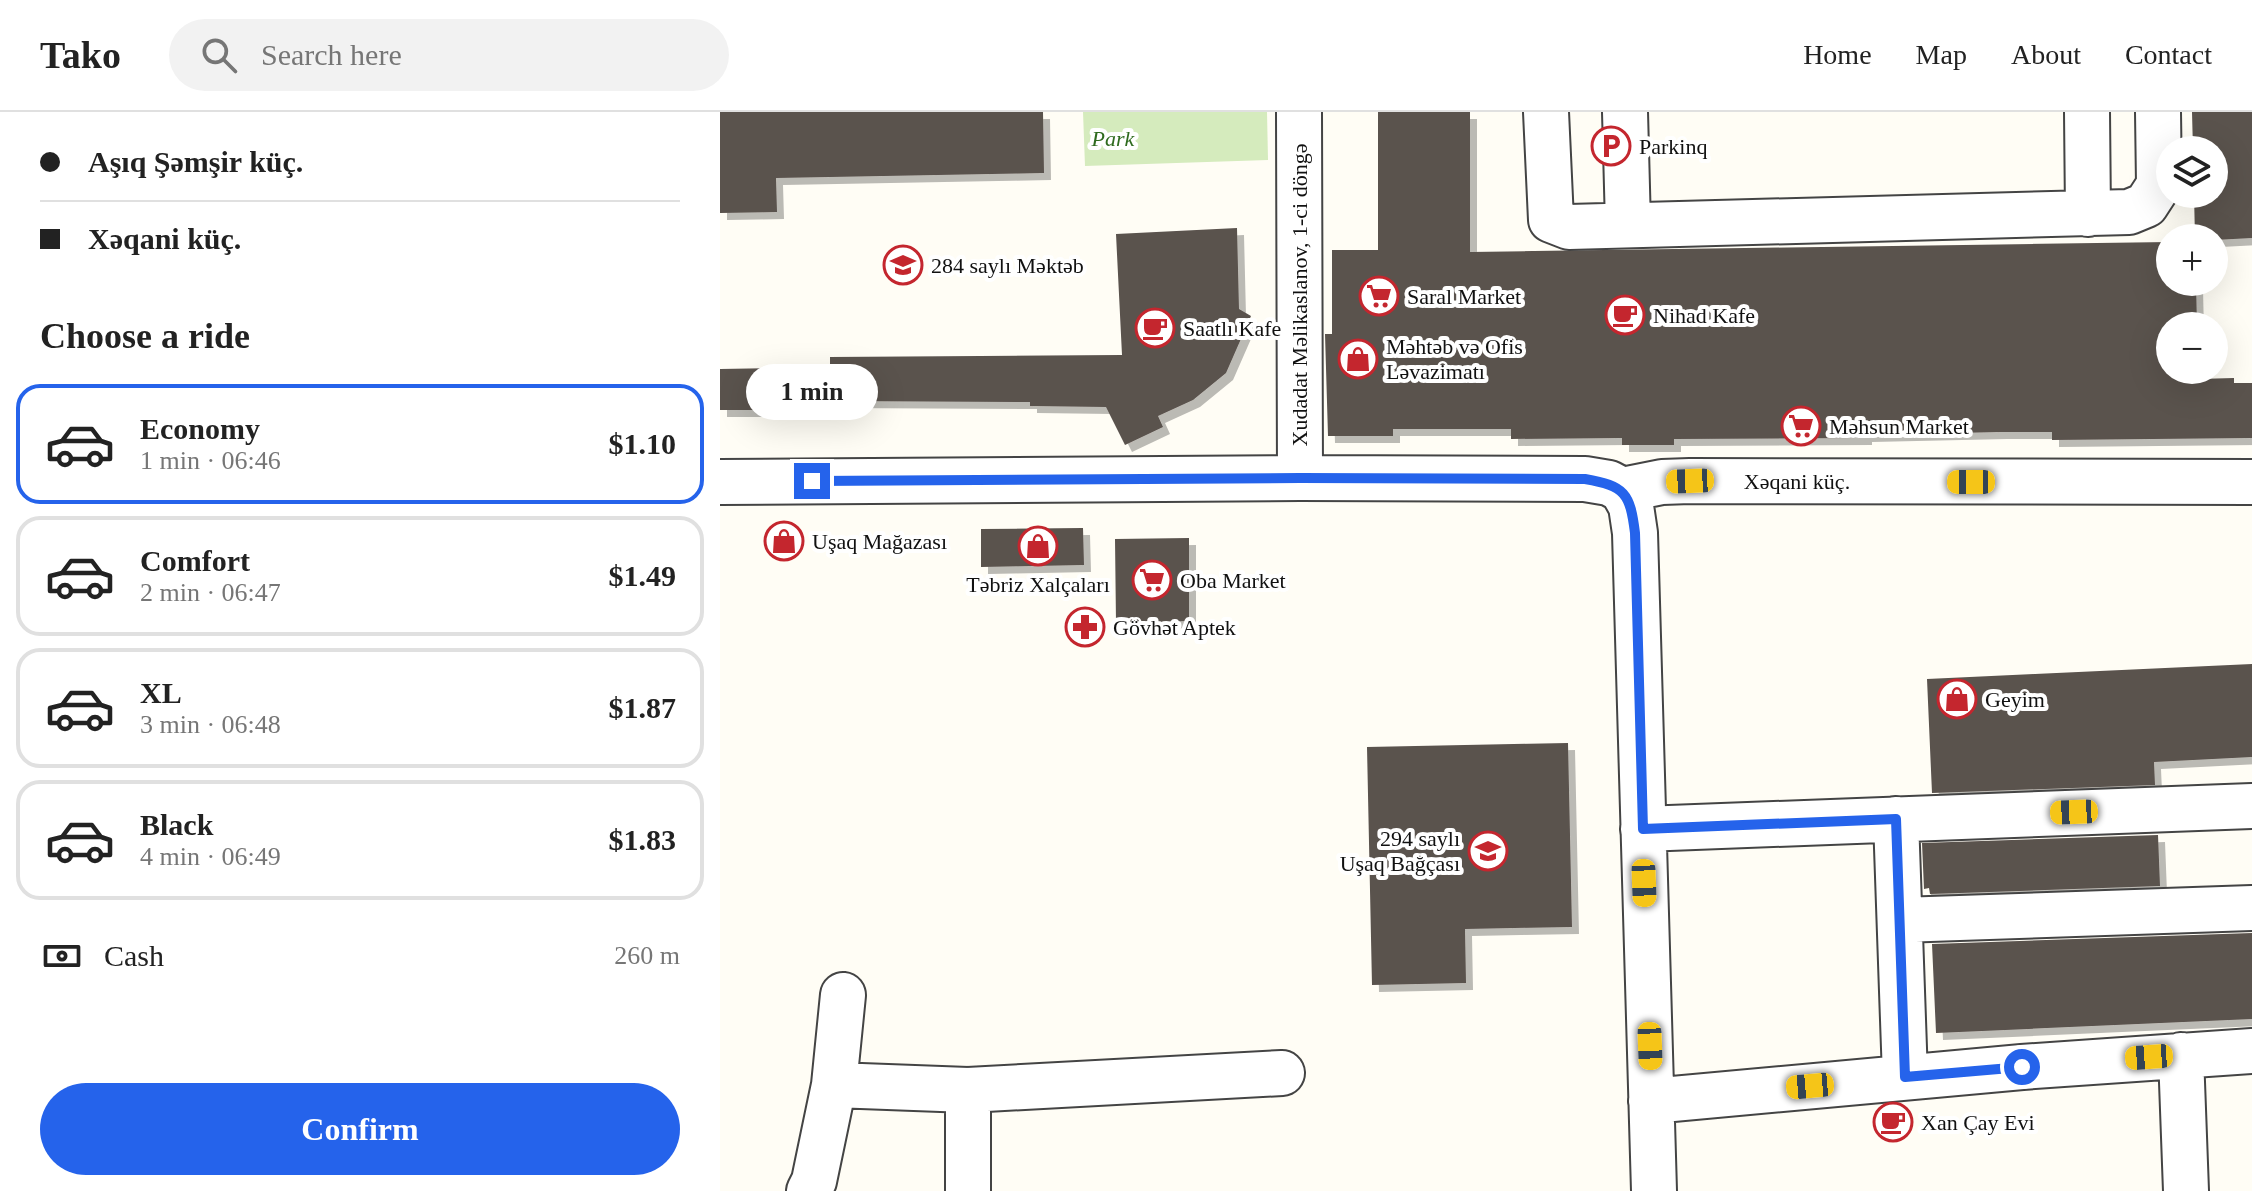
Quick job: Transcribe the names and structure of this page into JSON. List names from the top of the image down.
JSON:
{
  "streets": {
    "street": ["Xudadat Məlikaslanov, 1-ci döngə", "Xəqani küç."]
  },
  "crossings": [
    ["Xudadat Məlikaslanov, 1-ci döngə", "Xəqani küç."]
  ],
  "parks": ["Park"],
  "places": {
    "parking": ["Parkinq"],
    "school or university": ["284 saylı Məktəb", "294 saylı Uşaq Bağçası"],
    "supermarket": ["Saral Market", "Məhsun Market", "Oba Market"],
    "cafe": ["Nihad Kafe", "Saatlı Kafe", "Xan Çay Evi"],
    "shop": [
      "Məhtəb və Ofis Ləvazimatı",
      "Uşaq Mağazası",
      "Təbriz Xalçaları",
      "Geyim"
    ],
    "pharmacy": ["Gövhət Aptek"]
  },
  "page": {
    "header": "Tako",
    "search": "Search here",
    "nav": [
      "Home",
      "Map",
      "About",
      "Contact"
    ],
    "banner": ["Aşıq Şəmşir küç.", "Xəqani küç."],
    "map_buttons": ["+", "−"],
    "heading": "Choose a ride",
    "bubble": "1 min",
    "list": [
      {
        "name": "Economy",
        "note": "1 min · 06:46",
        "value": "$1.10"
      },
      {
        "name": "Comfort",
        "note": "2 min · 06:47",
        "value": "$1.49"
      },
      {
        "name": "XL",
        "note": "3 min · 06:48",
        "value": "$1.87"
      },
      {
        "name": "Black",
        "note": "4 min · 06:49",
        "value": "$1.83"
      }
    ],
    "pay": ["Cash", "260 m"],
    "buttons": "Confirm"
  }
}
